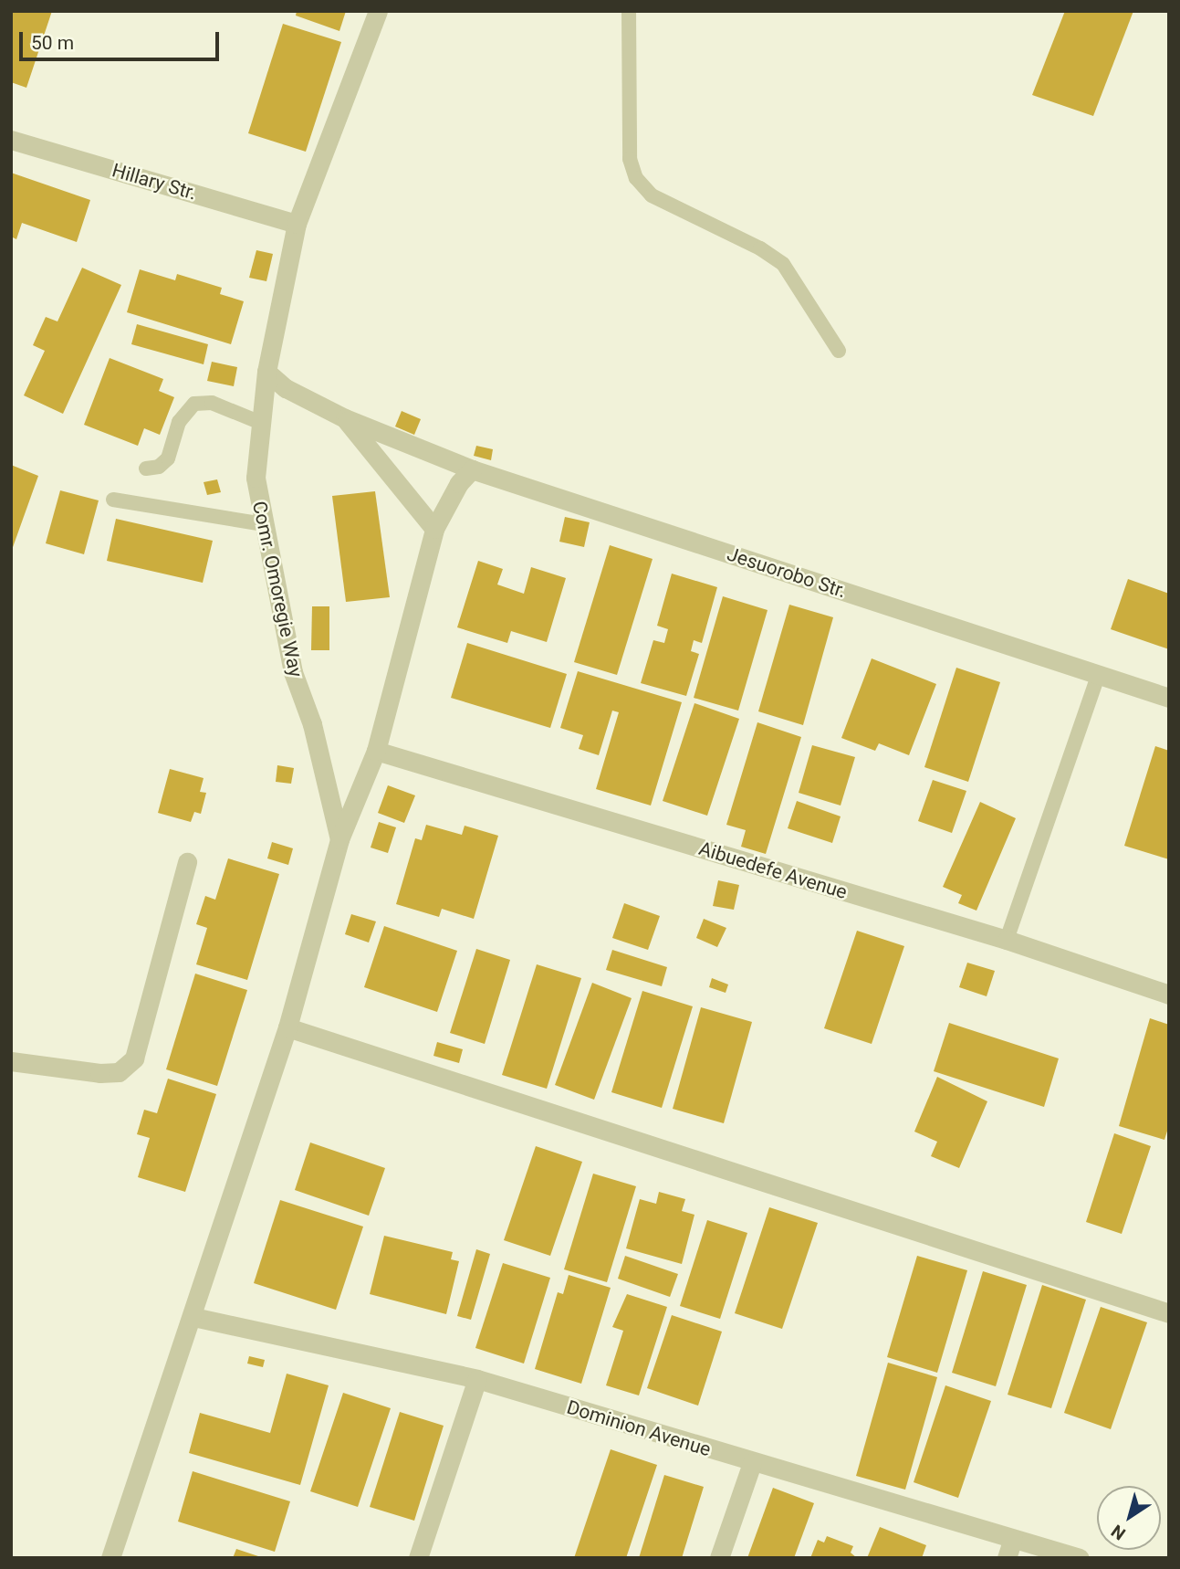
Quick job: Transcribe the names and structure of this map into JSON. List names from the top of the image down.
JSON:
{
  "streets": {
    "street": [
      "Hillary Str.",
      "Jesuorobo Str.",
      "Comr. Omoregie Way",
      "Aibuedefe Avenue",
      "Dominion Avenue"
    ]
  },
  "crossings": [
    ["Hillary Str.", "Comr. Omoregie Way"],
    ["Jesuorobo Str.", "Comr. Omoregie Way"]
  ],
  "scale_bar": "50 m",
  "north": "bottom left"
}
